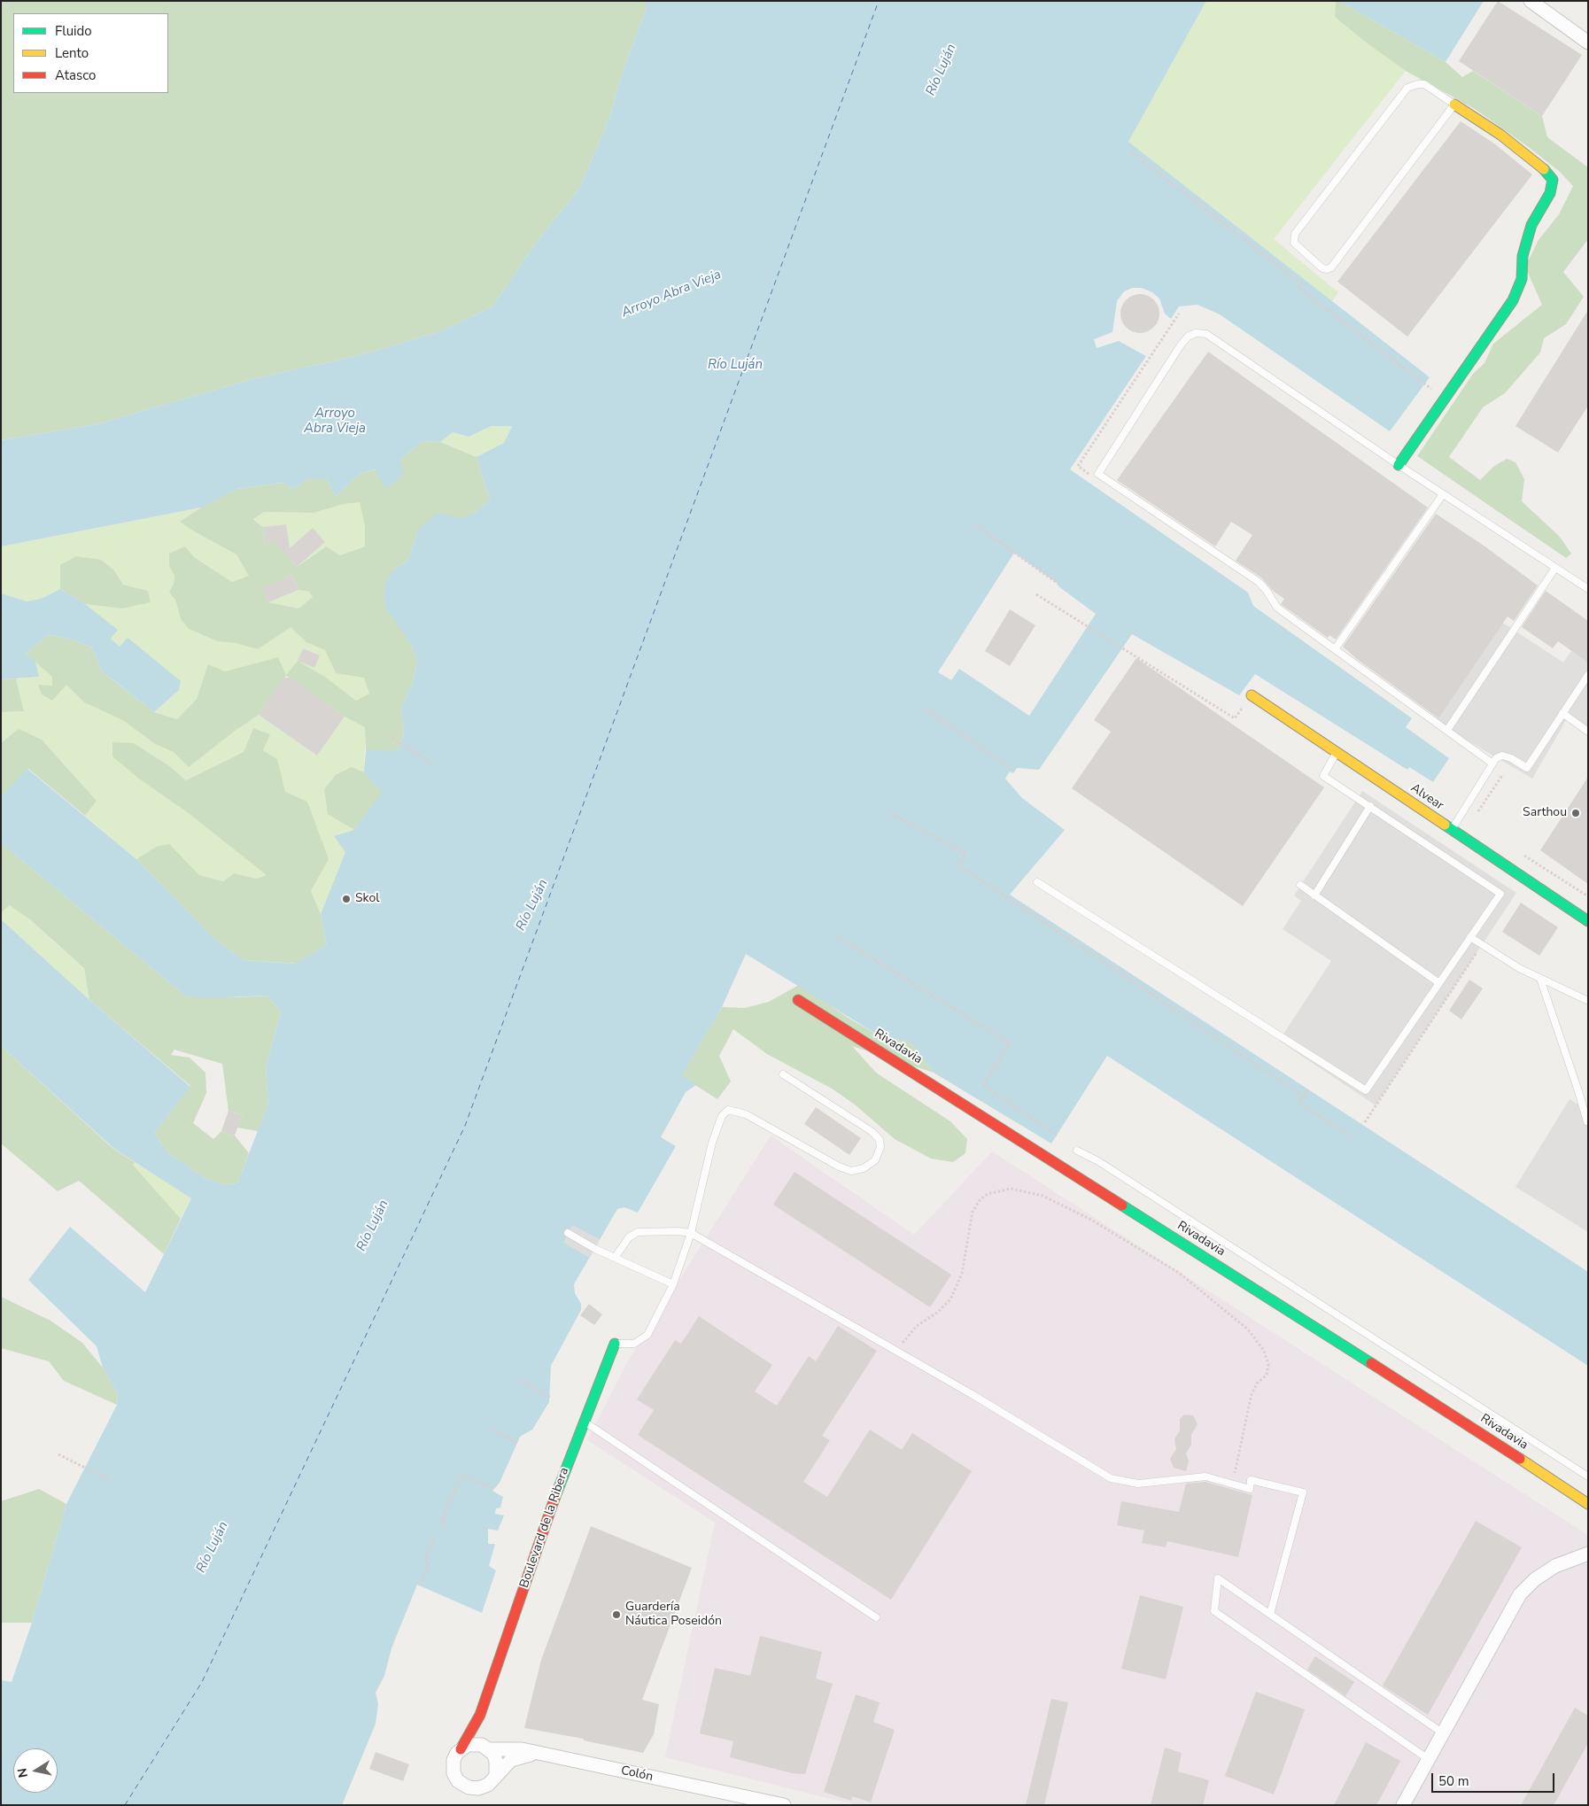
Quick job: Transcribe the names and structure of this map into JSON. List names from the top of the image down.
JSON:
{
  "streets": {
    "street": [
      "Alvear",
      "Rivadavia",
      "Boulevard de la Ribera",
      "Colón"
    ]
  },
  "crossings": [
    ["Boulevard de la Ribera", "Colón"]
  ],
  "water": ["Río Luján", "Arroyo Abra Vieja"],
  "places": ["Sarthou", "Skol", "Guardería Náutica Poseidón"],
  "legend": ["Fluido", "Lento", "Atasco"],
  "scale_bar": "50 m",
  "north": "left"
}
